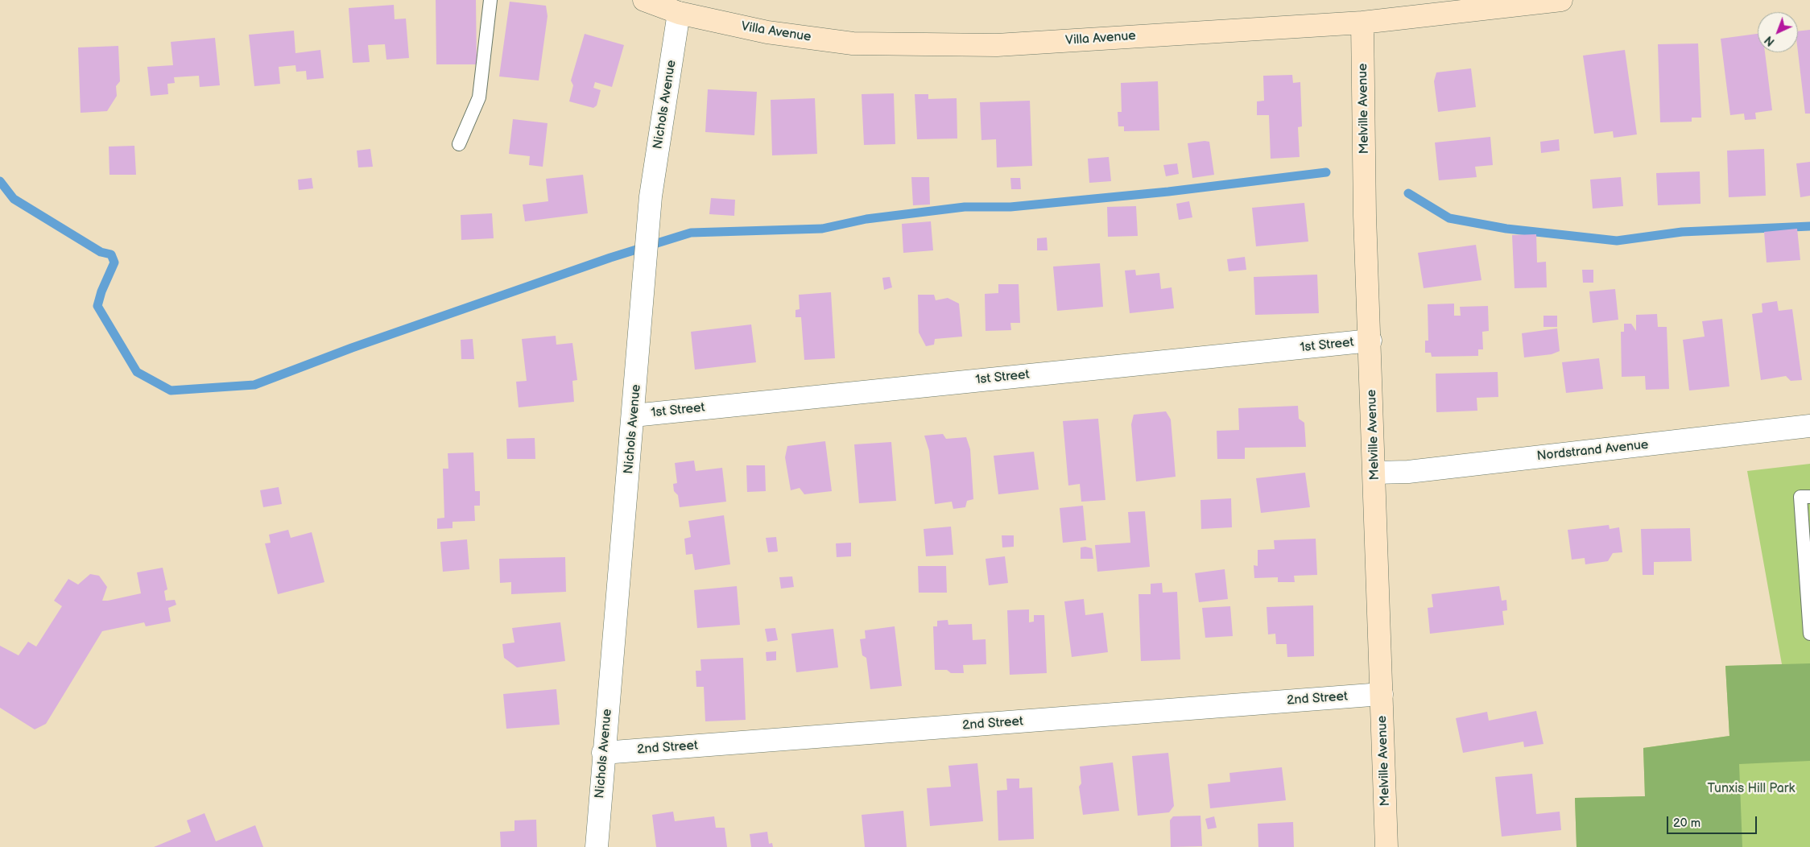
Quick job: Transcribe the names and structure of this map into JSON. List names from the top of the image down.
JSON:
{
  "streets": {
    "main road": ["Villa Avenue", "Melville Avenue"],
    "street": [
      "Nichols Avenue",
      "1st Street",
      "Nordstrand Avenue",
      "2nd Street"
    ]
  },
  "crossings": [
    ["Villa Avenue", "Nichols Avenue"],
    ["Villa Avenue", "Melville Avenue"],
    ["Nichols Avenue", "1st Street"],
    ["Nichols Avenue", "2nd Street"],
    ["Melville Avenue", "1st Street"],
    ["Melville Avenue", "Nordstrand Avenue"],
    ["Melville Avenue", "2nd Street"]
  ],
  "parks": ["Tunxis Hill Park"],
  "scale_bar": "20 m",
  "north": "bottom left"
}
